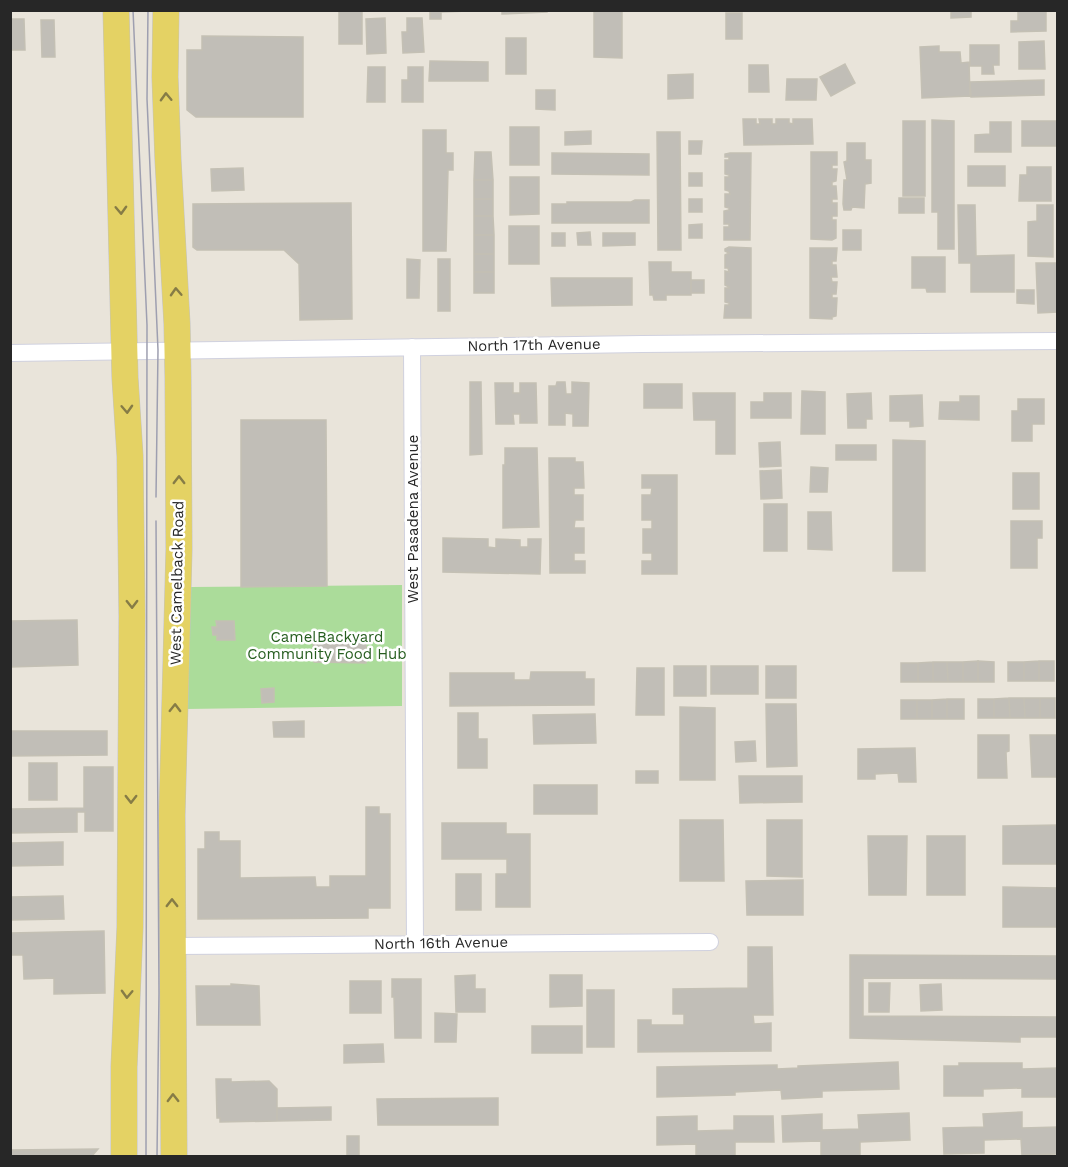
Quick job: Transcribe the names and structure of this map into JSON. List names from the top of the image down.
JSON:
{
  "streets": {
    "main road": ["West Camelback Road"],
    "street": ["North 17th Avenue", "West Pasadena Avenue", "North 16th Avenue"]
  },
  "crossings": [
    ["North 17th Avenue", "West Pasadena Avenue"],
    ["North 17th Avenue", "West Camelback Road"],
    ["West Pasadena Avenue", "North 16th Avenue"],
    ["West Camelback Road", "North 16th Avenue"]
  ],
  "parks": ["CamelBackyard Community Food Hub"]
}
